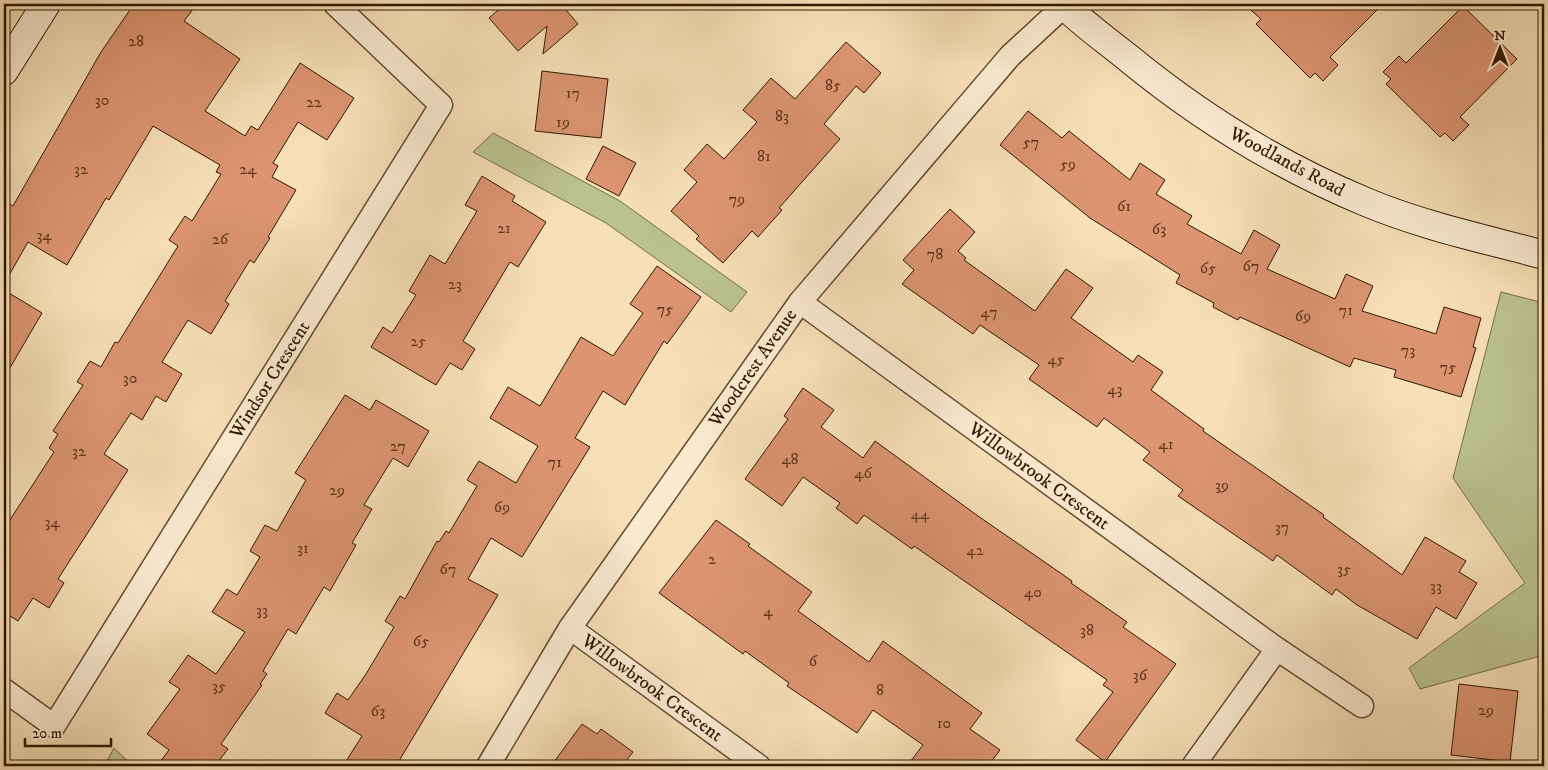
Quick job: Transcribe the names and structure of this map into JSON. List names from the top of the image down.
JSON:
{
  "streets": {
    "street": [
      "Woodlands Road",
      "Woodcrest Avenue",
      "Windsor Crescent",
      "Willowbrook Crescent"
    ]
  },
  "crossings": [
    ["Woodlands Road", "Woodcrest Avenue"],
    ["Woodcrest Avenue", "Willowbrook Crescent"]
  ],
  "house_numbers": [
    "28",
    "85",
    "17",
    "30",
    "22",
    "83",
    "19",
    "57",
    "81",
    "59",
    "32",
    "24",
    "79",
    "61",
    "21",
    "63",
    "34",
    "26",
    "78",
    "67",
    "65",
    "23",
    "75",
    "71",
    "47",
    "69",
    "25",
    "73",
    "45",
    "75",
    "30",
    "43",
    "41",
    "27",
    "32",
    "48",
    "71",
    "46",
    "39",
    "29",
    "69",
    "44",
    "34",
    "37",
    "31",
    "42",
    "2",
    "67",
    "35",
    "33",
    "40",
    "33",
    "4",
    "38",
    "65",
    "6",
    "36",
    "35",
    "8",
    "29",
    "63",
    "10"
  ],
  "scale_bar": "20 m",
  "north": "top"
}
